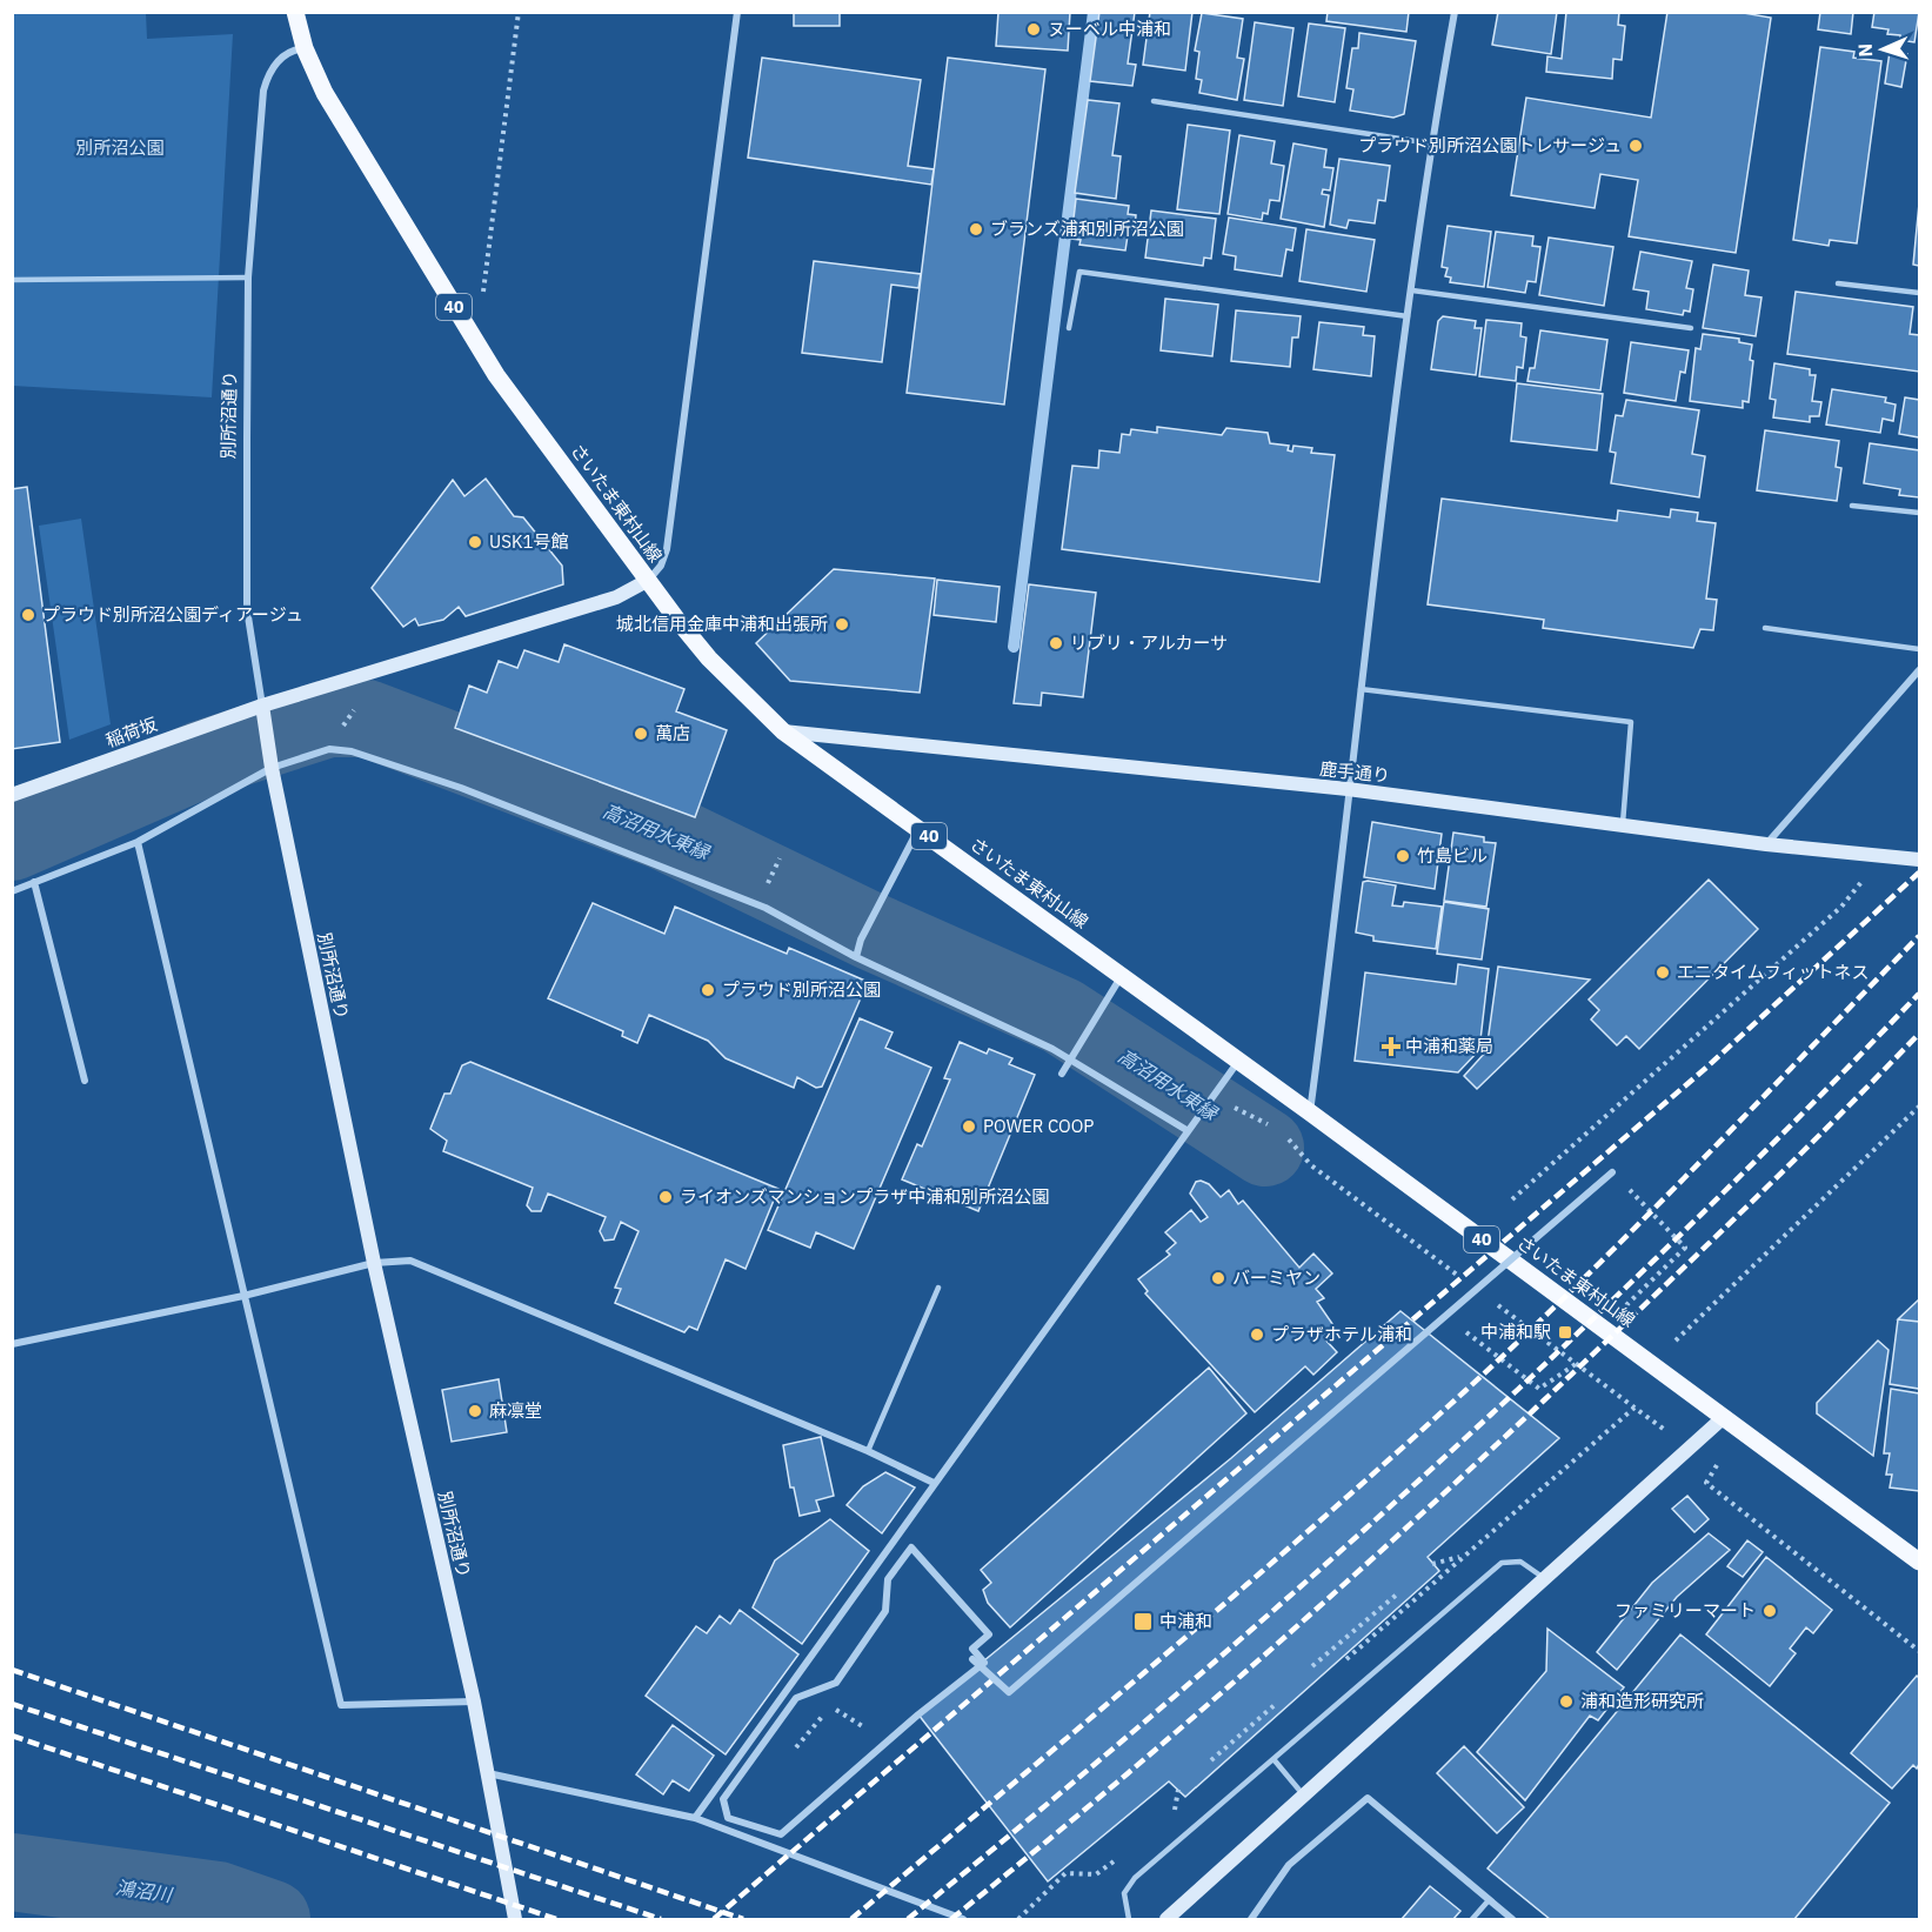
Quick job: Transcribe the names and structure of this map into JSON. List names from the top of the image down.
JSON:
{
  "streets": {
    "main road": ["40", "さいたま東村山線"],
    "street": ["別所沼通り", "稲荷坂", "鹿手通り"]
  },
  "crossings": [
    ["別所沼通り", "さいたま東村山線"],
    ["別所沼通り", "稲荷坂"],
    ["さいたま東村山線", "稲荷坂"],
    ["さいたま東村山線", "鹿手通り"]
  ],
  "water": ["高沼用水東縁", "鴻沼川"],
  "parks": ["別所沼公園"],
  "places": {
    "other": [
      "ヌーベル中浦和",
      "プラウド別所沼公園トレサージュ",
      "ブランズ浦和別所沼公園",
      "USK1号館",
      "プラウド別所沼公園ディアージュ",
      "城北信用金庫中浦和出張所",
      "リブリ・アルカーサ",
      "萬店",
      "竹島ビル",
      "エニタイムフィットネス",
      "プラウド別所沼公園",
      "POWER COOP",
      "ライオンズマンションプラザ中浦和別所沼公園",
      "バーミヤン",
      "プラザホテル浦和",
      "麻凛堂",
      "ファミリーマート",
      "浦和造形研究所"
    ],
    "health": ["中浦和薬局"],
    "transit": ["中浦和駅", "中浦和"]
  },
  "north": "left"
}
